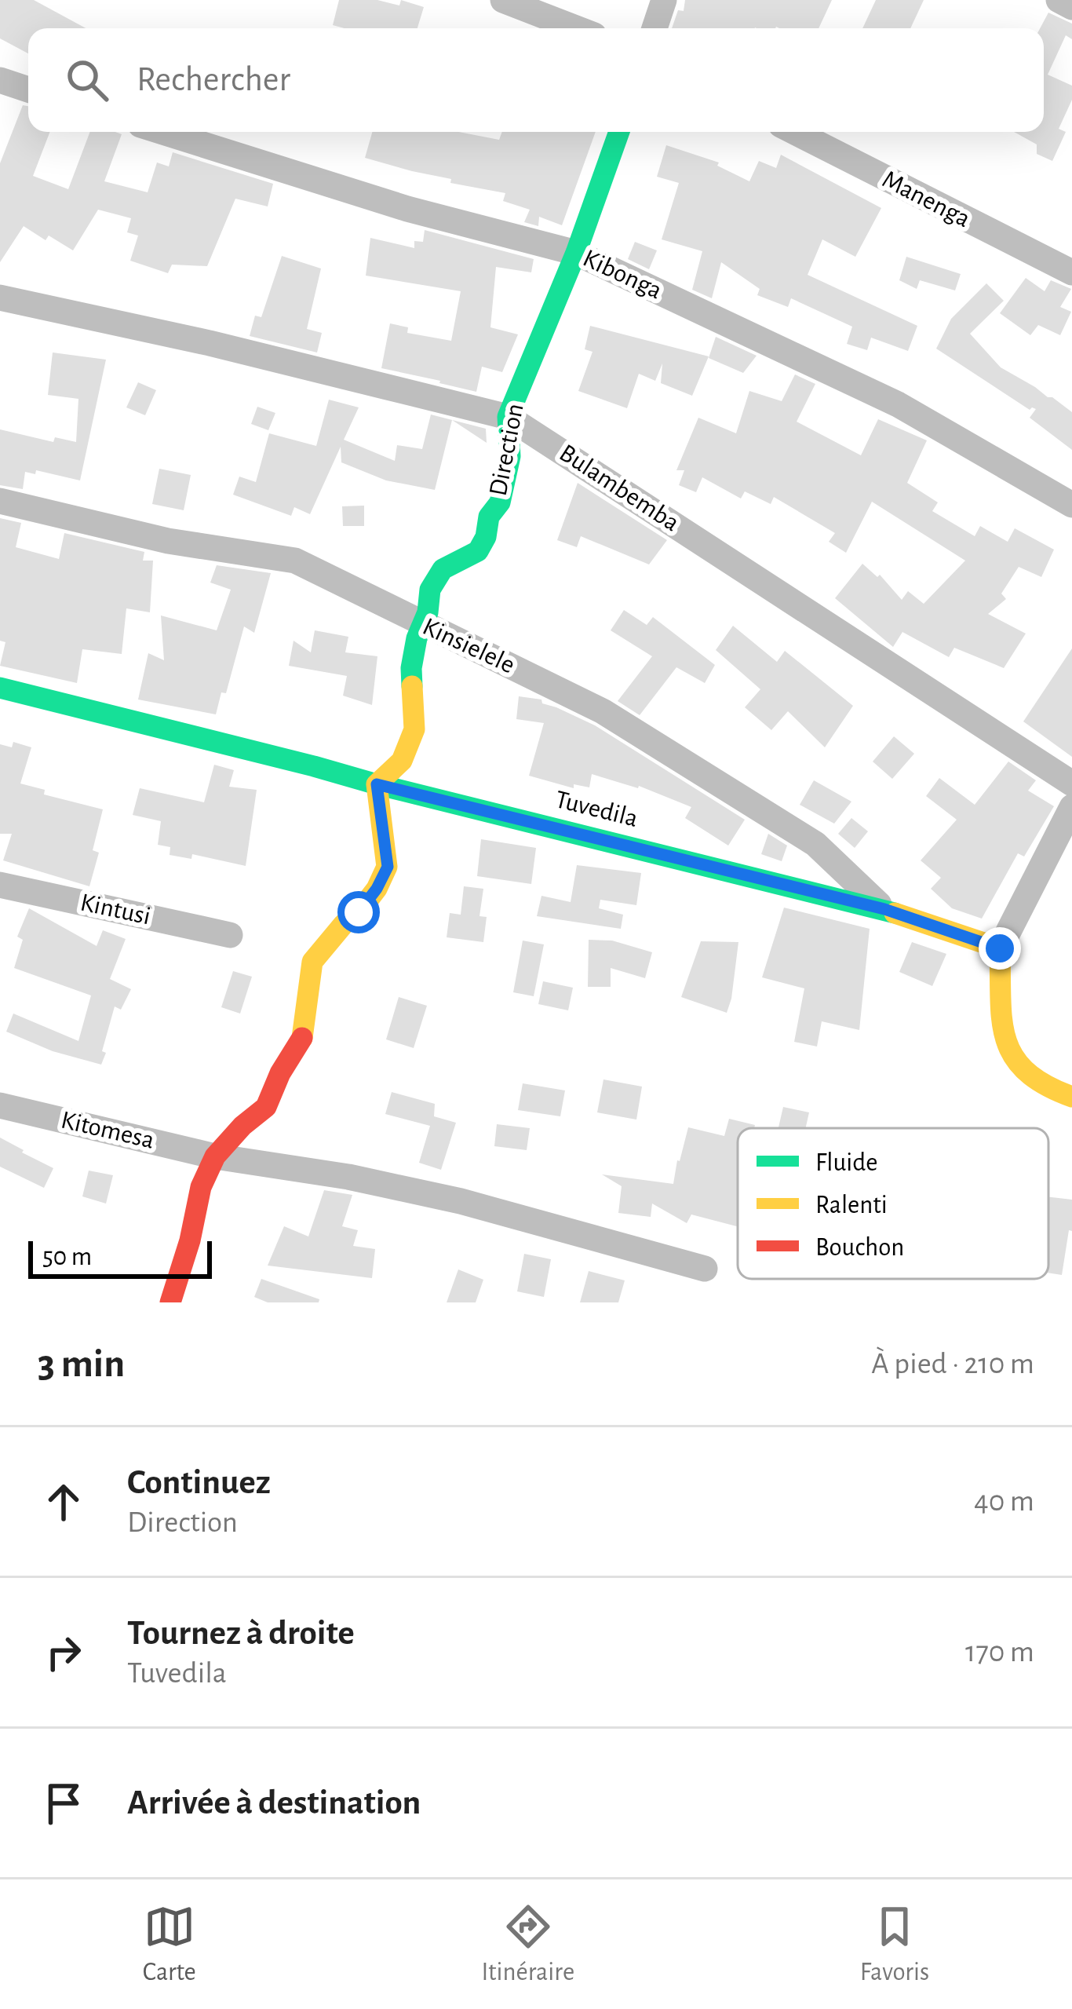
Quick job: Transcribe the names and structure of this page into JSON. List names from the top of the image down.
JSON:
{
  "streets": {
    "street": [
      "Manenga",
      "Kibonga",
      "Direction",
      "Bulambemba",
      "Kinsielele",
      "Tuvedila",
      "Kintusi",
      "Kitomesa"
    ]
  },
  "crossings": [
    ["Kibonga", "Direction"],
    ["Direction", "Bulambemba"],
    ["Direction", "Kinsielele"],
    ["Direction", "Tuvedila"],
    ["Kinsielele", "Tuvedila"]
  ],
  "legend": ["Fluide", "Ralenti", "Bouchon"],
  "scale_bar": "50 m",
  "page": {
    "search": "Rechercher",
    "scale": "50 m",
    "heading": ["3 min", "À pied · 210 m"],
    "list": [
      ["Continuez", "Direction", "40 m"],
      ["Tournez à droite", "Tuvedila", "170 m"],
      "Arrivée à destination"
    ],
    "nav": ["Carte", "Itinéraire", "Favoris"]
  }
}
